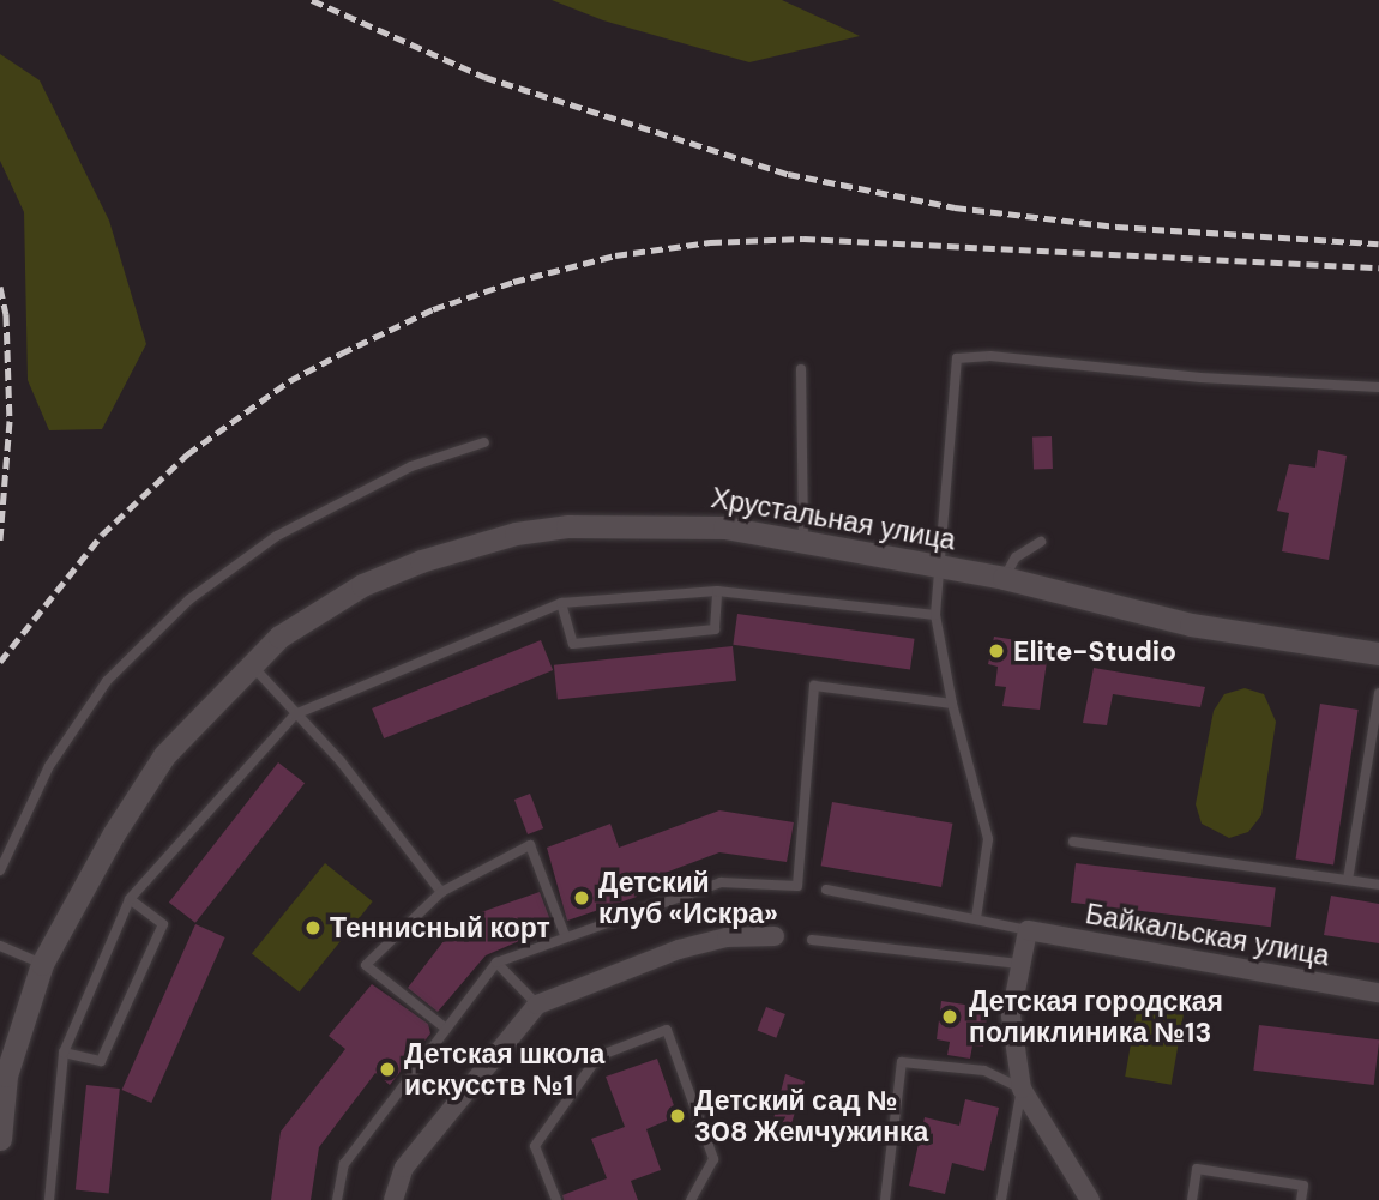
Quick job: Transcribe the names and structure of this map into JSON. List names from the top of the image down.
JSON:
{
  "streets": {
    "street": ["Хрустальная улица", "Байкальская улица"]
  },
  "places": [
    "Elite-Studio",
    "Детский клуб «Искра»",
    "Теннисный корт",
    "Детская городская поликлиника №13",
    "Детская школа искусств №1",
    "Детский сад № 308 Жемчужинка"
  ]
}
